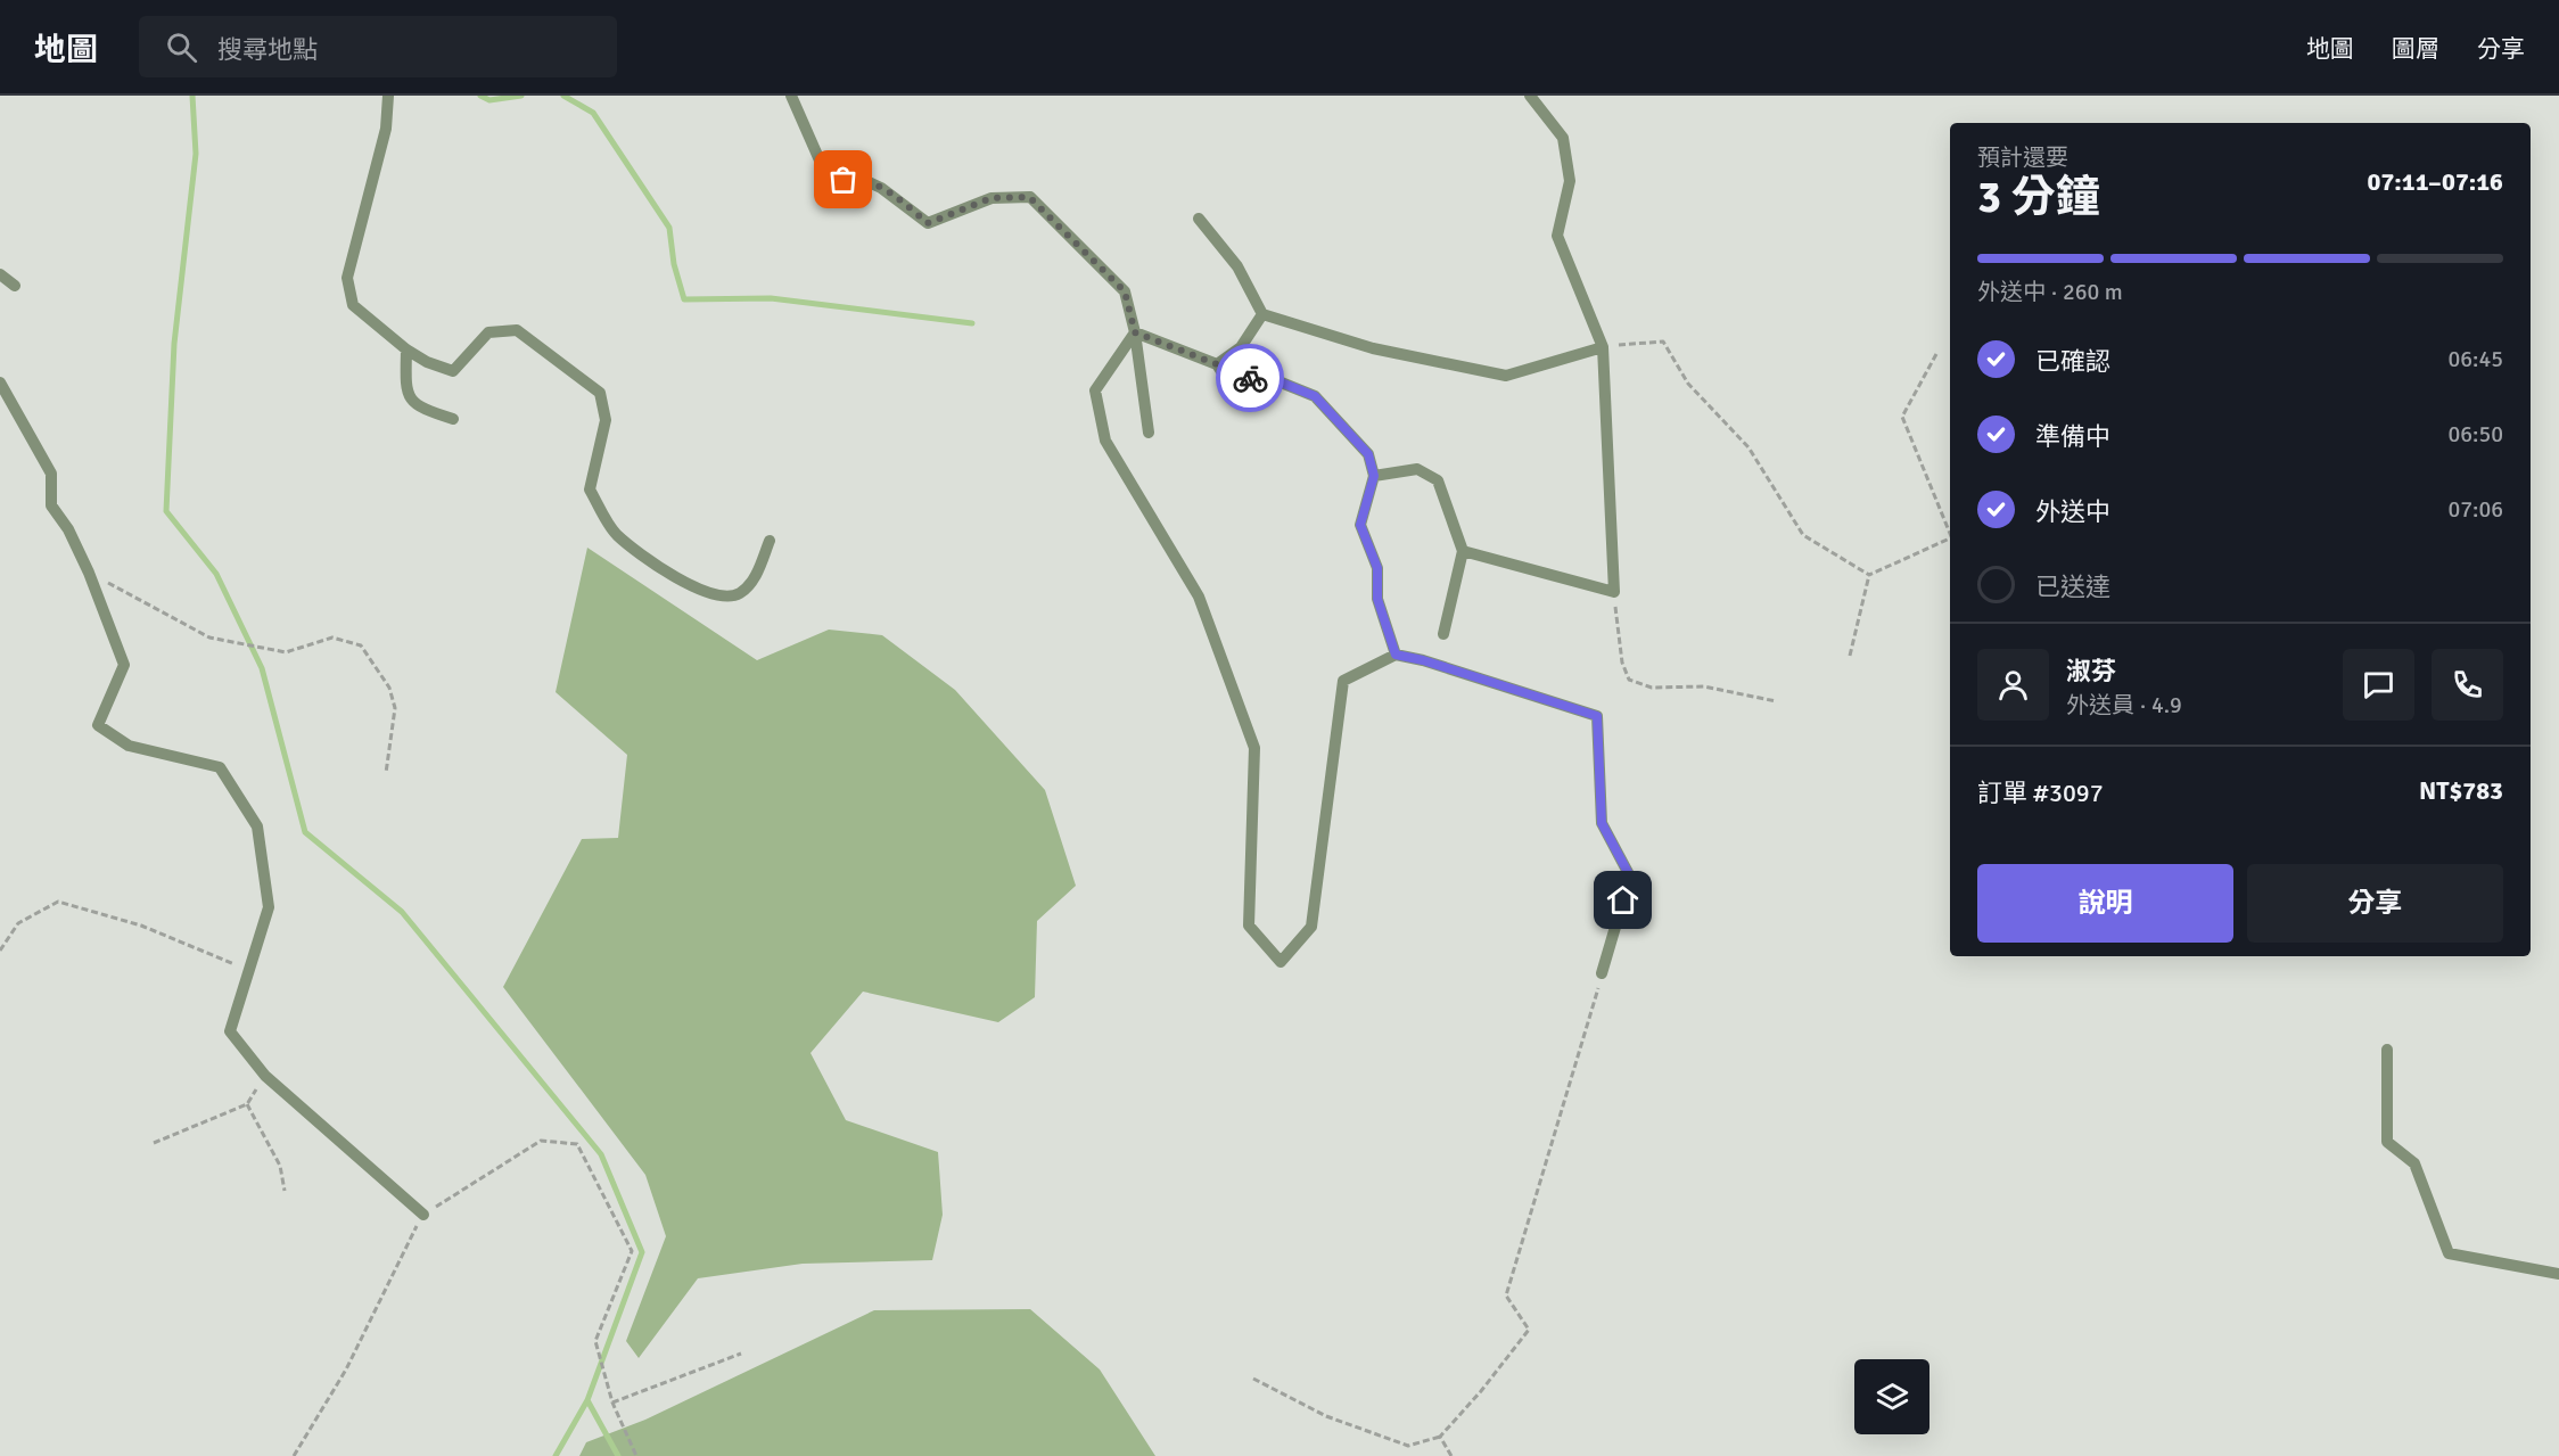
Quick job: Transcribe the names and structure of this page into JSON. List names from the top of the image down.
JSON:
{
  "page": {
    "header": "地圖",
    "search": "搜尋地點",
    "nav": ["地圖", "圖層", "分享"],
    "heading": ["3 分鐘", "預計還要", "07:11–07:16"],
    "panel": [
      "淑芬",
      "外送員 · 4.9",
      "訂單 #3097",
      "NT$783"
    ],
    "bar": "外送中 · 260 m",
    "list": [
      ["已確認", "06:45"],
      ["準備中", "06:50"],
      ["外送中", "07:06"],
      "已送達"
    ],
    "buttons": ["說明", "分享"]
  }
}
